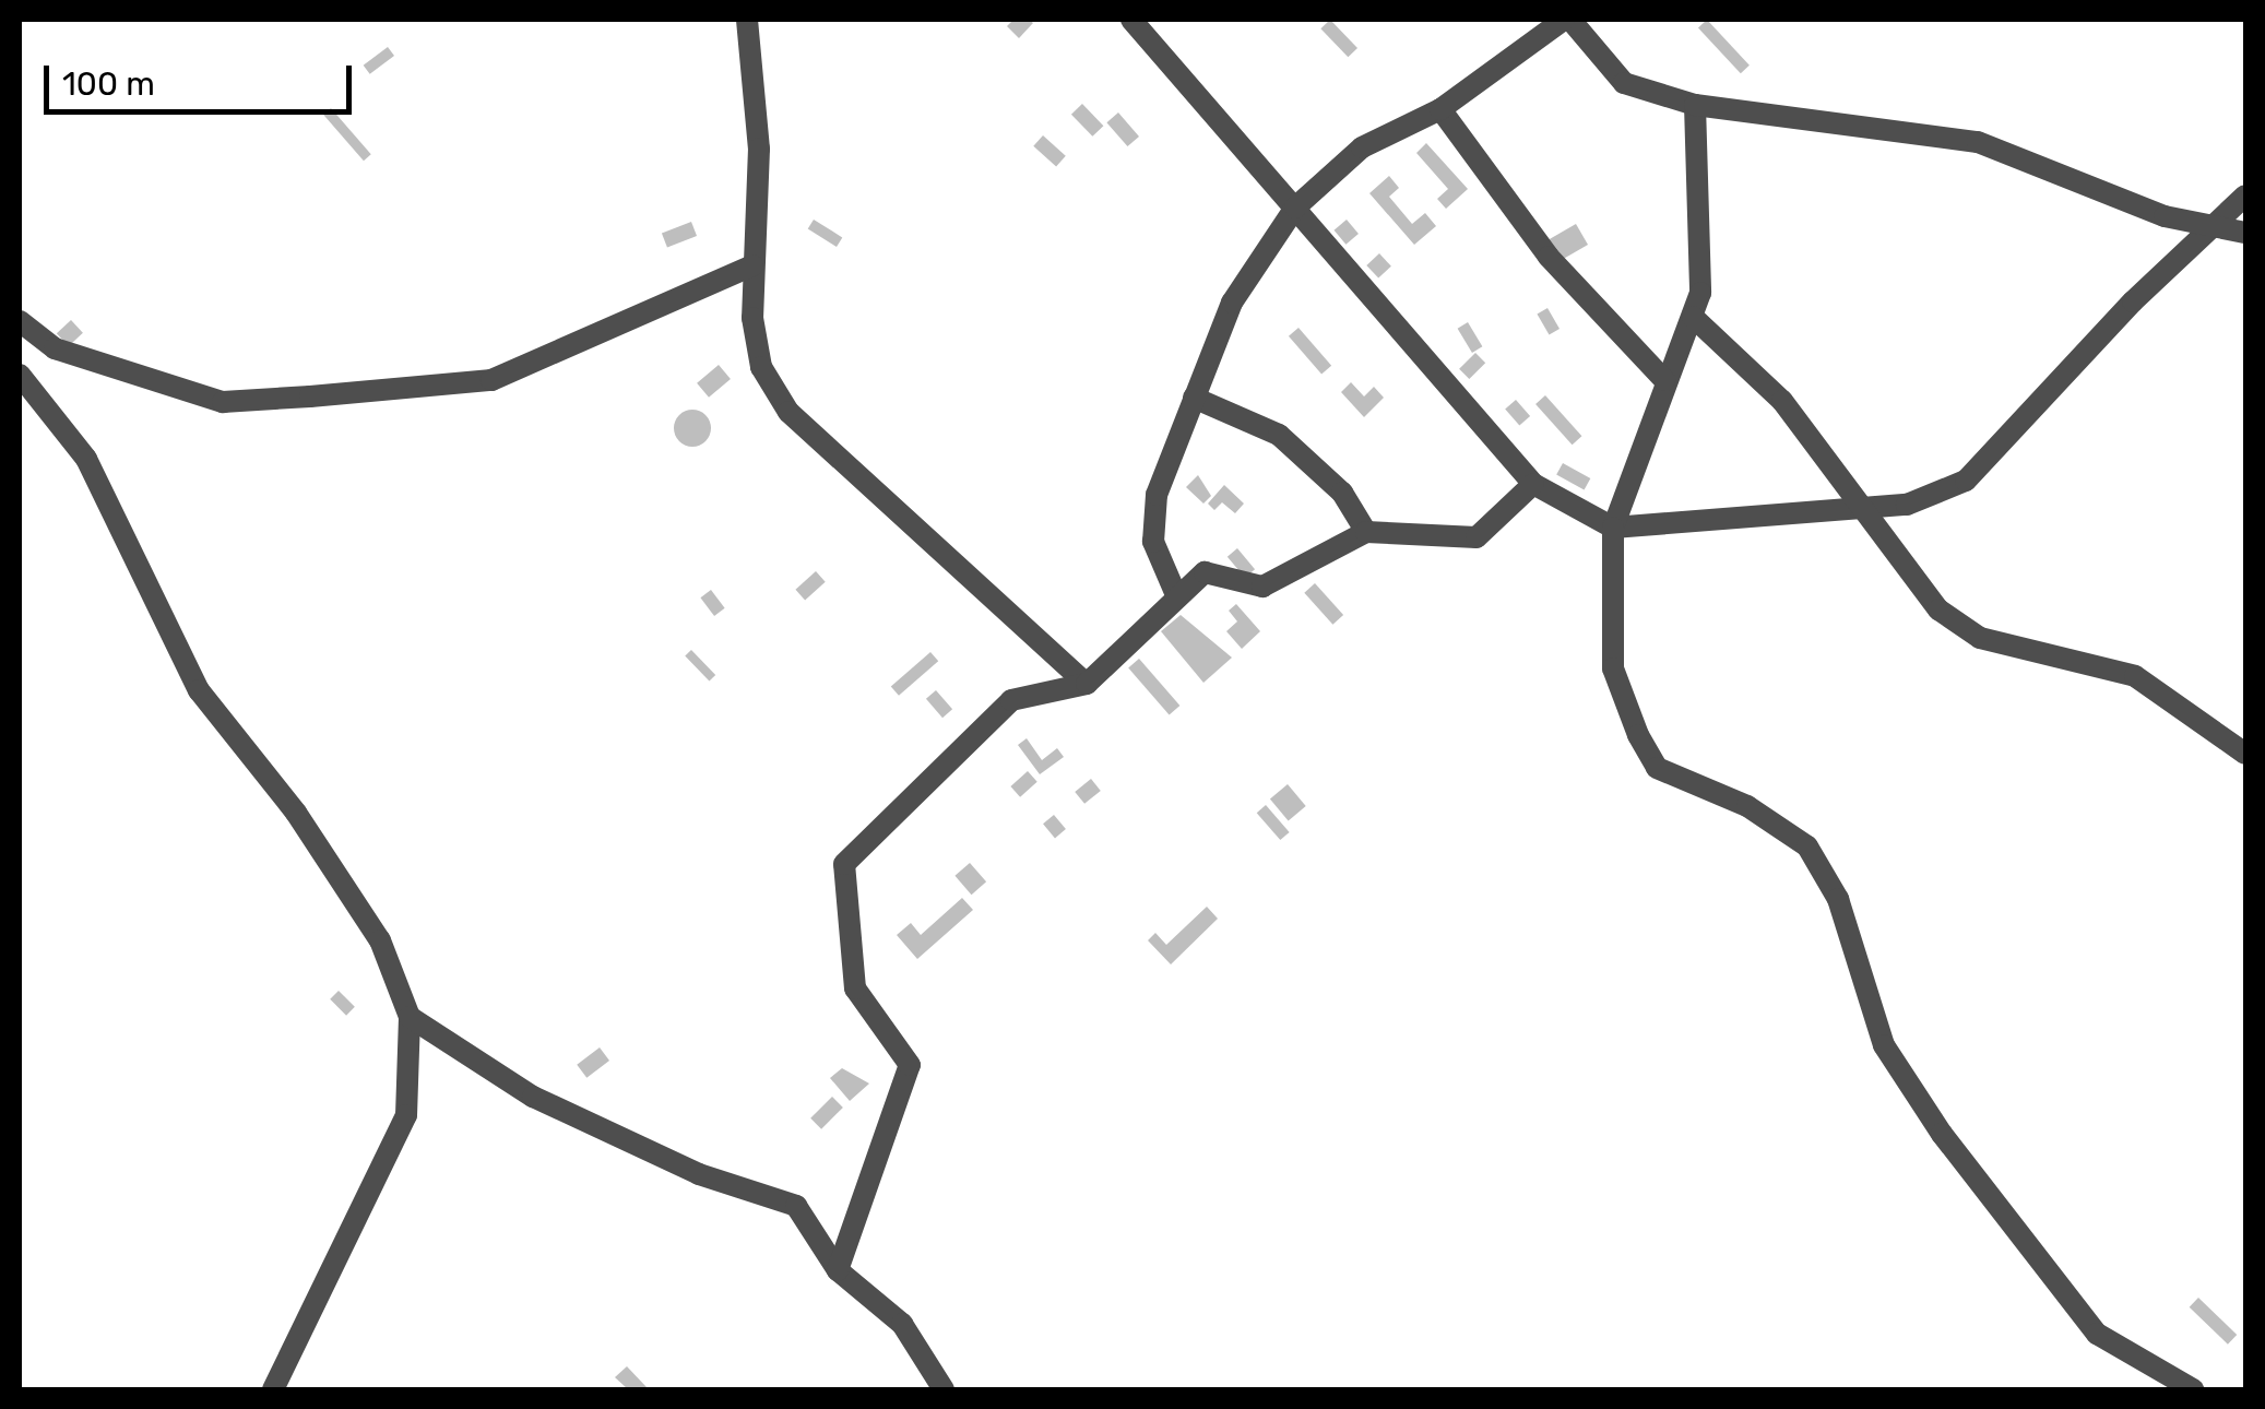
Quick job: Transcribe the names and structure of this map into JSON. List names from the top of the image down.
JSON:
{
  "scale_bar": "100 m"
}
